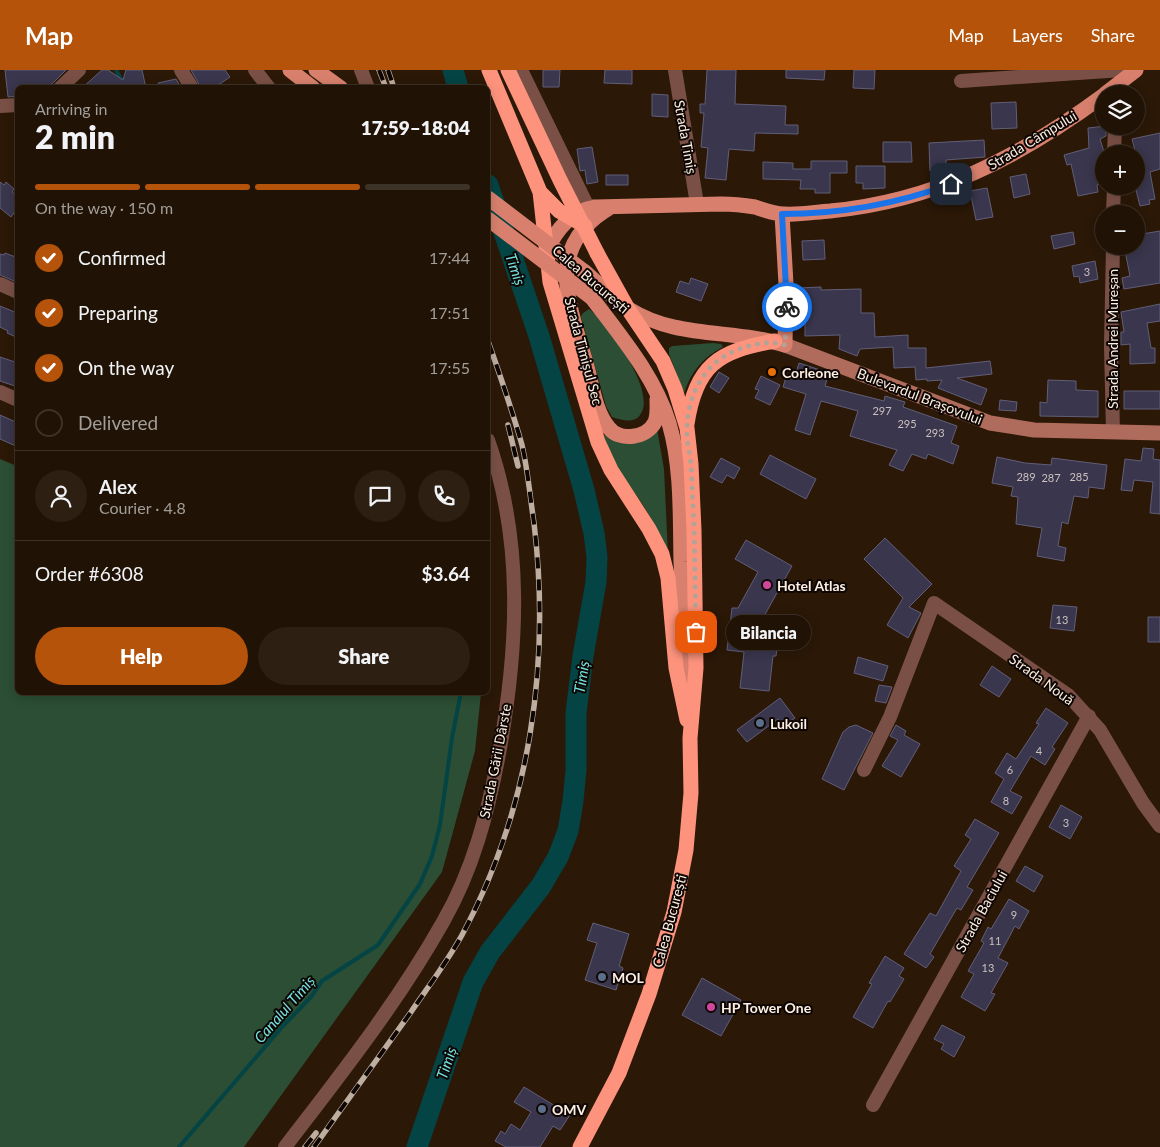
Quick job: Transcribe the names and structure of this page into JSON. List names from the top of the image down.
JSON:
{
  "streets": {
    "highway": ["Calea București"],
    "main road": ["Strada Câmpului", "Strada Timișul Sec", "Bulevardul Brașovului"],
    "street": [
      "Strada Timiș",
      "Strada Andrei Mureșan",
      "Strada Nouă",
      "Strada Gării Dârste",
      "Strada Baciului"
    ]
  },
  "crossings": [
    ["Calea București", "Strada Timișul Sec"],
    ["Calea București", "Bulevardul Brașovului"],
    ["Strada Andrei Mureșan", "Bulevardul Brașovului"],
    ["Strada Nouă", "Strada Baciului"]
  ],
  "water": ["Timiș", "Canalul Timiș"],
  "places": [
    "Corleone",
    "Hotel Atlas",
    "Bilancia",
    "Lukoil",
    "MOL",
    "HP Tower One",
    "OMV"
  ],
  "house_numbers": [
    "3",
    "297",
    "295",
    "293",
    "289",
    "285",
    "287",
    "13",
    "4",
    "6",
    "8",
    "3",
    "9",
    "11",
    "13"
  ],
  "page": {
    "header": "Map",
    "nav": ["Map", "Layers", "Share"],
    "map_buttons": ["+", "−"],
    "heading": ["2 min", "Arriving in", "17:59–18:04"],
    "panel": [
      "Alex",
      "Courier · 4.8",
      "Order #6308",
      "$3.64"
    ],
    "bar": "On the way · 150 m",
    "list": [
      ["Confirmed", "17:44"],
      ["Preparing", "17:51"],
      ["On the way", "17:55"],
      "Delivered"
    ],
    "bubble": "Bilancia",
    "buttons": ["Help", "Share"]
  }
}
